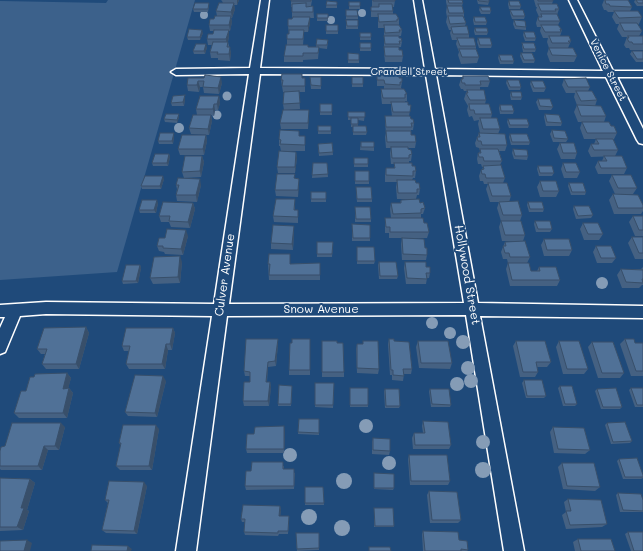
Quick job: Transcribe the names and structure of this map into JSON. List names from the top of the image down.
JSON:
{
  "streets": {
    "street": [
      "Venice Street",
      "Crandell Street",
      "Culver Avenue",
      "Hollywood Street",
      "Snow Avenue"
    ]
  },
  "crossings": [
    ["Venice Street", "Crandell Street"],
    ["Crandell Street", "Culver Avenue"],
    ["Crandell Street", "Hollywood Street"],
    ["Culver Avenue", "Snow Avenue"],
    ["Hollywood Street", "Snow Avenue"]
  ]
}
